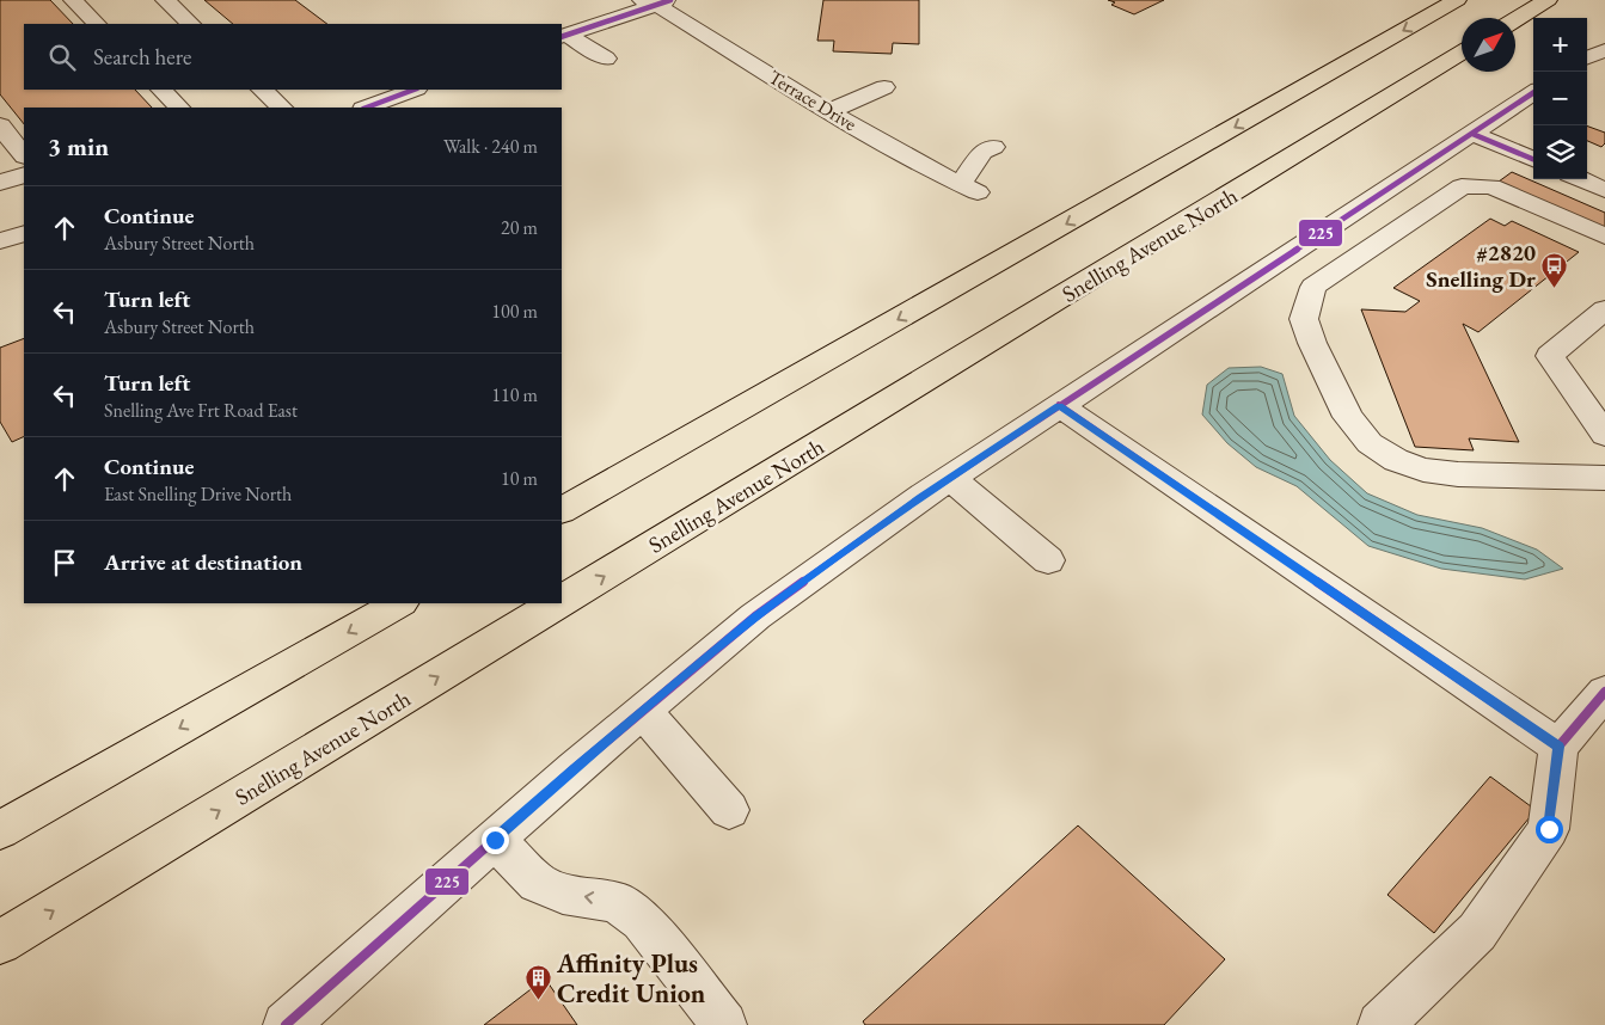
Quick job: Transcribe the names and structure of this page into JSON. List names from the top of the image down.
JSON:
{
  "streets": {
    "highway": ["Snelling Avenue North"],
    "street": ["Terrace Drive"]
  },
  "places": {
    "bus stop": ["#2820 Snelling Dr"],
    "building": ["Affinity Plus Credit Union"]
  },
  "lines": ["transit line 225"],
  "north": "top right",
  "page": {
    "map_buttons": ["+", "−"],
    "search": "Search here",
    "heading": ["3 min", "Walk · 240 m"],
    "list": [
      ["Continue", "Asbury Street North", "20 m"],
      ["Turn left", "Asbury Street North", "100 m"],
      ["Turn left", "Snelling Ave Frt Road East", "110 m"],
      ["Continue", "East Snelling Drive North", "10 m"],
      "Arrive at destination"
    ]
  }
}
